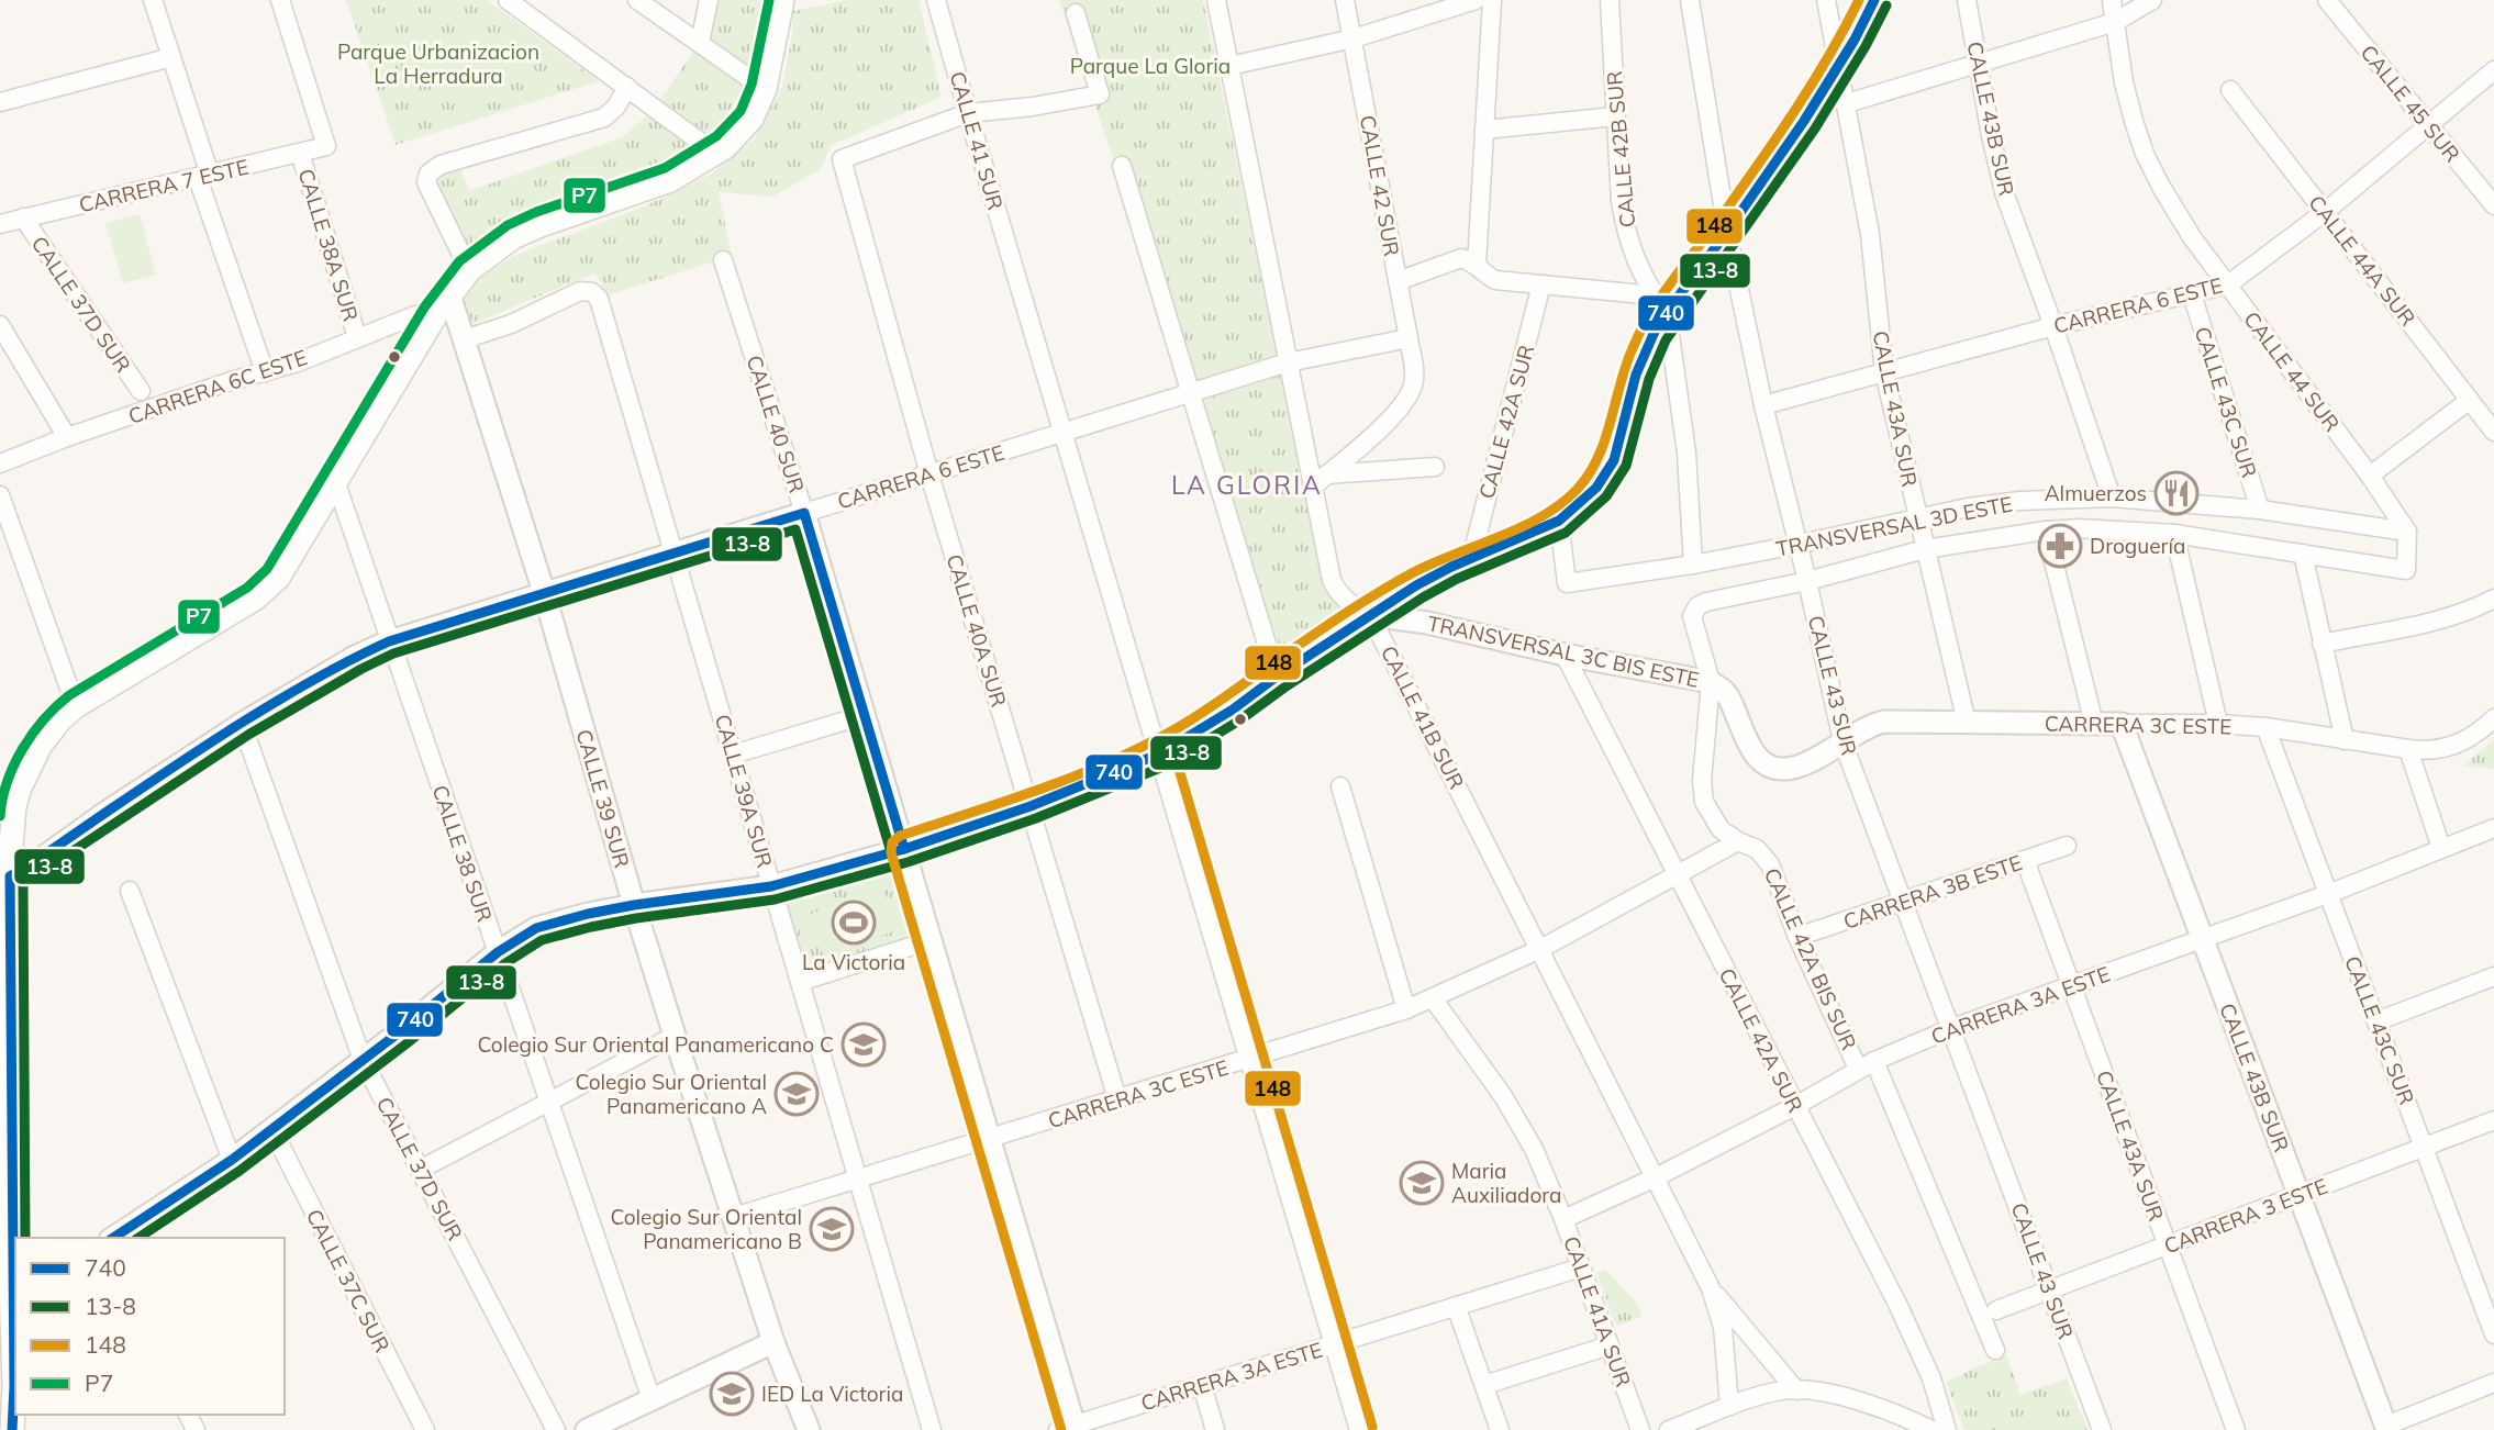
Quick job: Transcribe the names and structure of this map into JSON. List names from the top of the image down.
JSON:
{
  "streets": {
    "street": [
      "CALLE 45 SUR",
      "CALLE 43B SUR",
      "CALLE 41 SUR",
      "CALLE 42B SUR",
      "CARRERA 7 ESTE",
      "CALLE 42 SUR",
      "CALLE 38A SUR",
      "CALLE 44A SUR",
      "CALLE 37D SUR",
      "CARRERA 6 ESTE",
      "CALLE 44 SUR",
      "CARRERA 6C ESTE",
      "CALLE 43C SUR",
      "CALLE 43A SUR",
      "CALLE 42A SUR",
      "CALLE 40 SUR",
      "TRANSVERSAL 3D ESTE",
      "CALLE 40A SUR",
      "TRANSVERSAL 3C BIS ESTE",
      "CALLE 43 SUR",
      "CALLE 41B SUR",
      "CARRERA 3C ESTE",
      "CALLE 39A SUR",
      "CALLE 39 SUR",
      "CALLE 38 SUR",
      "CARRERA 3B ESTE",
      "CALLE 42A BIS SUR",
      "CARRERA 3A ESTE",
      "CARRERA 3 ESTE",
      "CALLE 37C SUR",
      "CALLE 41A SUR"
    ]
  },
  "crossings": [
    ["CALLE 45 SUR", "CARRERA 6 ESTE"],
    ["CALLE 43B SUR", "CARRERA 6 ESTE"],
    ["CALLE 43B SUR", "TRANSVERSAL 3D ESTE"],
    ["CALLE 43B SUR", "CARRERA 3C ESTE"],
    ["CALLE 43B SUR", "CARRERA 3A ESTE"],
    ["CALLE 43B SUR", "CARRERA 3 ESTE"],
    ["CALLE 41 SUR", "CARRERA 6 ESTE"],
    ["CALLE 41 SUR", "CALLE 40A SUR"],
    ["CALLE 41 SUR", "CARRERA 3C ESTE"],
    ["CALLE 41 SUR", "CARRERA 3A ESTE"],
    ["CALLE 42B SUR", "TRANSVERSAL 3D ESTE"],
    ["CARRERA 7 ESTE", "CALLE 38A SUR"],
    ["CARRERA 7 ESTE", "CALLE 37D SUR"],
    ["CALLE 42 SUR", "CARRERA 6 ESTE"],
    ["CALLE 42 SUR", "CALLE 41B SUR"],
    ["CALLE 38A SUR", "CARRERA 6C ESTE"],
    ["CALLE 44A SUR", "CARRERA 6 ESTE"],
    ["CALLE 37D SUR", "CARRERA 6 ESTE"],
    ["CARRERA 6 ESTE", "CALLE 44 SUR"],
    ["CARRERA 6 ESTE", "CALLE 43C SUR"],
    ["CARRERA 6 ESTE", "CALLE 43A SUR"],
    ["CARRERA 6 ESTE", "CALLE 40 SUR"],
    ["CARRERA 6 ESTE", "CALLE 40A SUR"],
    ["CARRERA 6 ESTE", "CALLE 43 SUR"],
    ["CARRERA 6 ESTE", "CALLE 41B SUR"],
    ["CARRERA 6 ESTE", "CALLE 39A SUR"],
    ["CARRERA 6 ESTE", "CALLE 39 SUR"],
    ["CARRERA 6 ESTE", "CALLE 38 SUR"],
    ["CALLE 44 SUR", "TRANSVERSAL 3D ESTE"],
    ["CARRERA 6C ESTE", "CALLE 39 SUR"],
    ["CALLE 43C SUR", "TRANSVERSAL 3D ESTE"],
    ["CALLE 43C SUR", "CARRERA 3C ESTE"],
    ["CALLE 43C SUR", "CARRERA 3A ESTE"],
    ["CALLE 43C SUR", "CARRERA 3 ESTE"],
    ["CALLE 43A SUR", "TRANSVERSAL 3D ESTE"],
    ["CALLE 43A SUR", "CARRERA 3C ESTE"],
    ["CALLE 43A SUR", "CARRERA 3B ESTE"],
    ["CALLE 43A SUR", "CARRERA 3A ESTE"],
    ["CALLE 43A SUR", "CARRERA 3 ESTE"],
    ["CALLE 42A SUR", "TRANSVERSAL 3C BIS ESTE"],
    ["CALLE 42A SUR", "CARRERA 3C ESTE"],
    ["CALLE 42A SUR", "CARRERA 3A ESTE"],
    ["CALLE 40 SUR", "CARRERA 3C ESTE"],
    ["CALLE 40 SUR", "CARRERA 3A ESTE"],
    ["TRANSVERSAL 3D ESTE", "CALLE 43 SUR"],
    ["TRANSVERSAL 3D ESTE", "CALLE 42A BIS SUR"],
    ["CALLE 40A SUR", "CARRERA 3C ESTE"],
    ["TRANSVERSAL 3C BIS ESTE", "CALLE 41B SUR"],
    ["TRANSVERSAL 3C BIS ESTE", "CARRERA 3C ESTE"],
    ["TRANSVERSAL 3C BIS ESTE", "CALLE 42A BIS SUR"],
    ["CALLE 43 SUR", "CARRERA 3C ESTE"],
    ["CALLE 43 SUR", "CARRERA 3B ESTE"],
    ["CALLE 43 SUR", "CARRERA 3A ESTE"],
    ["CALLE 43 SUR", "CARRERA 3 ESTE"],
    ["CALLE 41B SUR", "CARRERA 3C ESTE"],
    ["CALLE 41B SUR", "CARRERA 3A ESTE"],
    ["CARRERA 3C ESTE", "CALLE 39A SUR"],
    ["CARRERA 3C ESTE", "CALLE 39 SUR"],
    ["CARRERA 3C ESTE", "CALLE 42A BIS SUR"],
    ["CARRERA 3C ESTE", "CALLE 41A SUR"],
    ["CALLE 39A SUR", "CALLE 39 SUR"],
    ["CARRERA 3B ESTE", "CALLE 42A BIS SUR"],
    ["CALLE 42A BIS SUR", "CARRERA 3A ESTE"],
    ["CARRERA 3A ESTE", "CALLE 41A SUR"]
  ],
  "districts": ["LA GLORIA"],
  "parks": ["Parque Urbanizacion La Herradura", "Parque La Gloria"],
  "places": {
    "restaurant": ["Almuerzos"],
    "pharmacy": ["Droguería"],
    "sports": ["La Victoria"],
    "school or university": [
      "Colegio Sur Oriental Panamericano C",
      "Colegio Sur Oriental Panamericano A",
      "Maria Auxiliadora",
      "Colegio Sur Oriental Panamericano B",
      "IED La Victoria"
    ]
  },
  "lines": [
    "transit line 740",
    "transit line 148",
    "transit line P7",
    "transit line 13-8"
  ],
  "legend": [
    "740",
    "13-8",
    "148",
    "P7"
  ]
}
